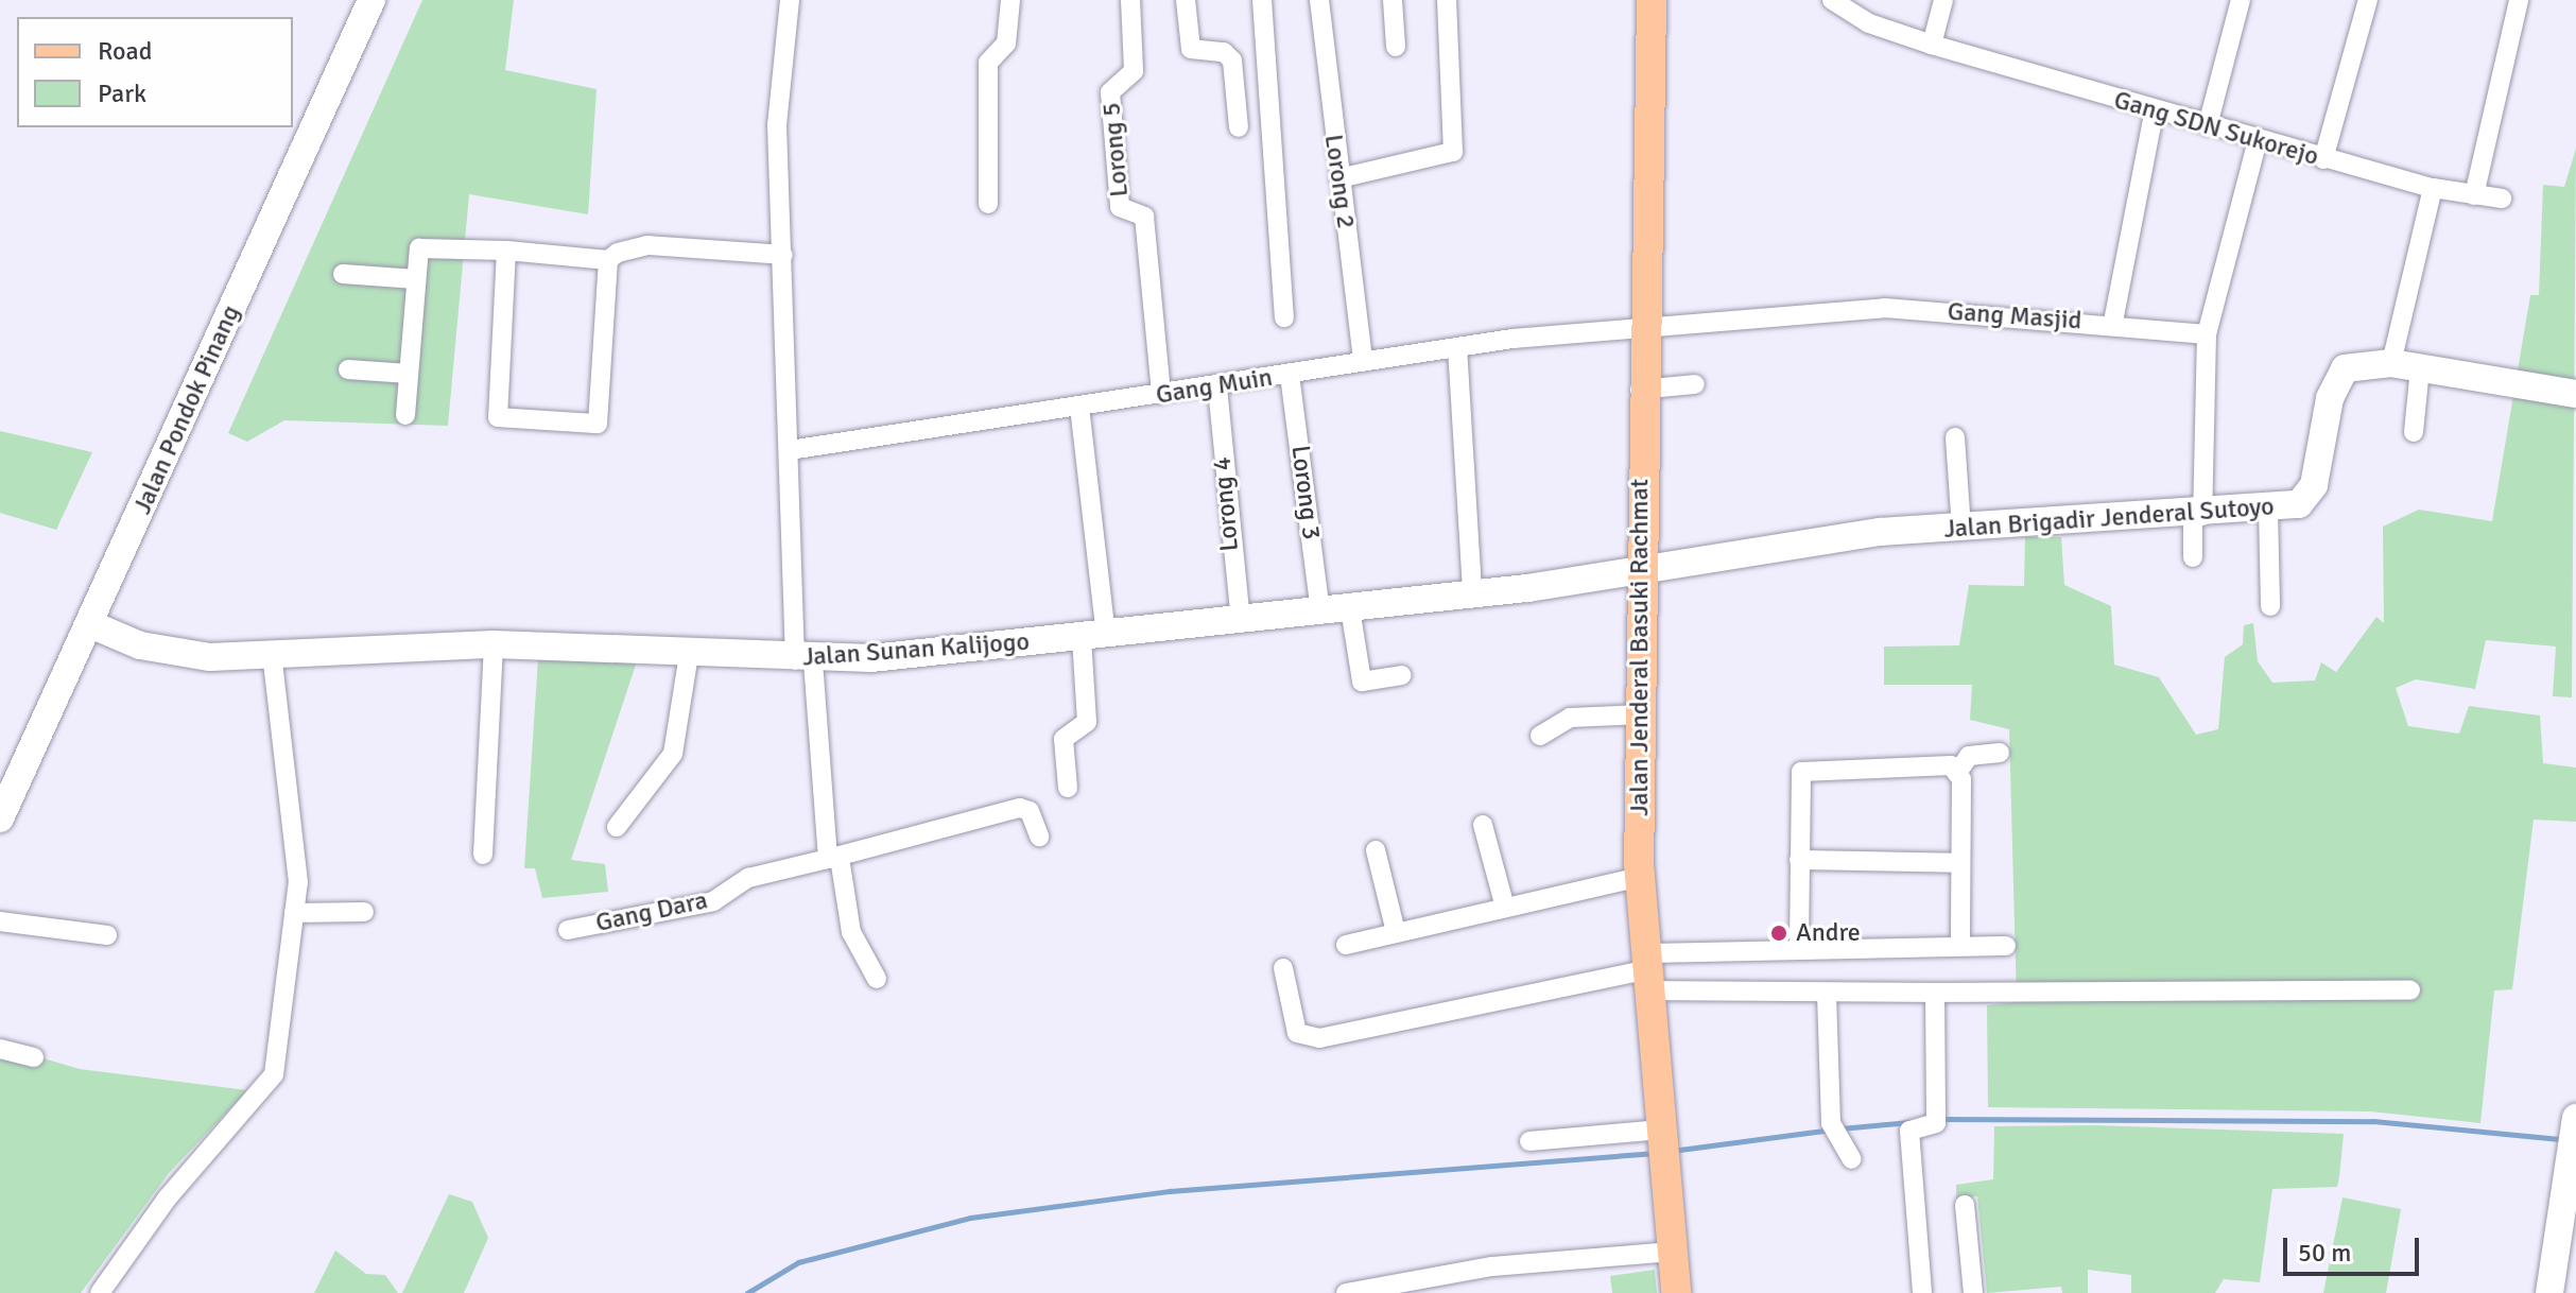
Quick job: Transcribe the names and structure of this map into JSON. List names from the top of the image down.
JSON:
{
  "streets": {
    "main road": ["Jalan Jenderal Basuki Rachmat"],
    "street": [
      "Gang SDN Sukorejo",
      "Lorong 5",
      "Lorong 2",
      "Gang Masjid",
      "Gang Muin",
      "Jalan Pondok Pinang",
      "Lorong 3",
      "Lorong 4",
      "Jalan Brigadir Jenderal Sutoyo",
      "Jalan Sunan Kalijogo",
      "Gang Dara"
    ]
  },
  "crossings": [
    ["Lorong 5", "Gang Muin"],
    ["Lorong 2", "Gang Muin"],
    ["Gang Masjid", "Gang Muin"],
    ["Gang Masjid", "Jalan Jenderal Basuki Rachmat"],
    ["Gang Muin", "Lorong 3"],
    ["Gang Muin", "Lorong 4"],
    ["Gang Muin", "Jalan Jenderal Basuki Rachmat"],
    ["Jalan Pondok Pinang", "Jalan Sunan Kalijogo"],
    ["Lorong 3", "Jalan Sunan Kalijogo"],
    ["Lorong 4", "Jalan Sunan Kalijogo"],
    ["Jalan Brigadir Jenderal Sutoyo", "Jalan Jenderal Basuki Rachmat"],
    ["Jalan Brigadir Jenderal Sutoyo", "Jalan Sunan Kalijogo"],
    ["Jalan Jenderal Basuki Rachmat", "Jalan Sunan Kalijogo"]
  ],
  "places": ["Andre"],
  "legend": ["Road", "Park"],
  "scale_bar": "50 m"
}
